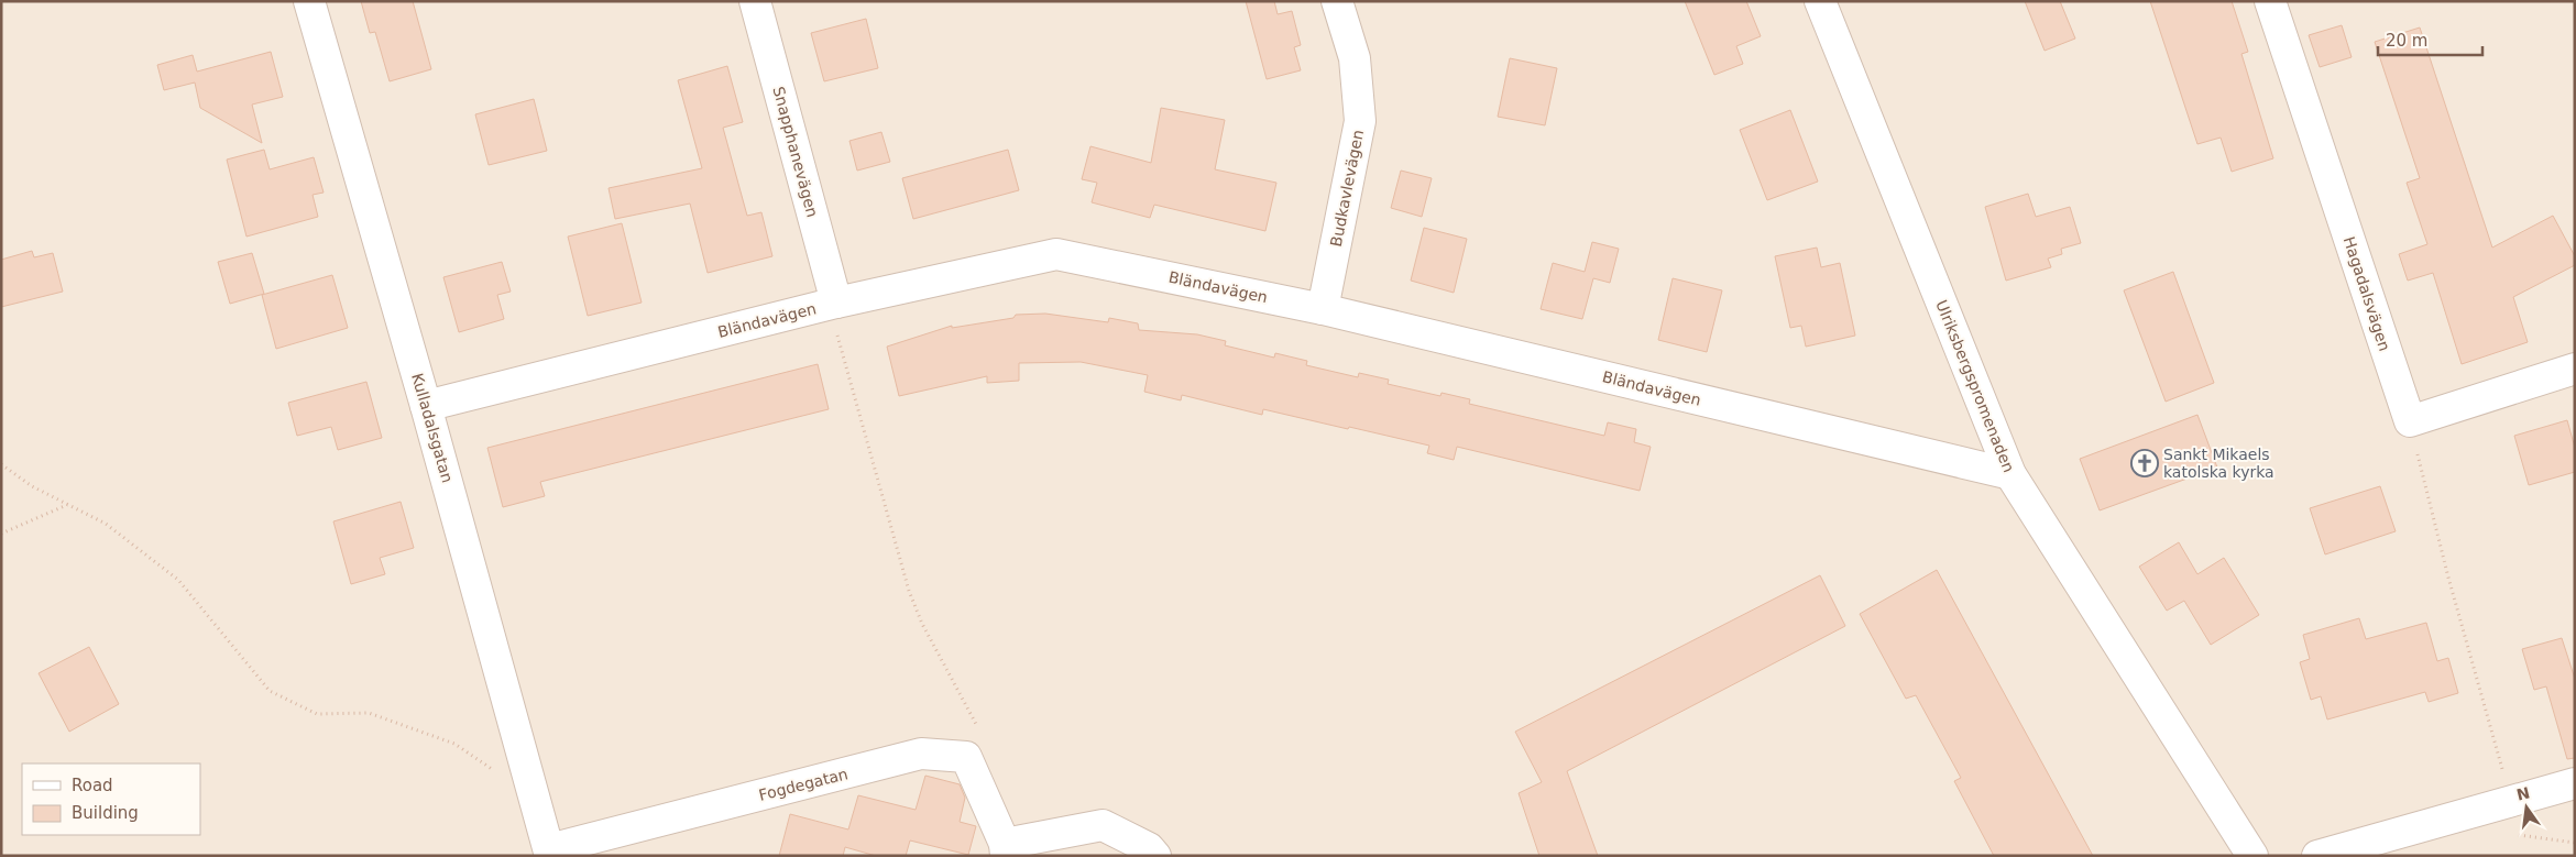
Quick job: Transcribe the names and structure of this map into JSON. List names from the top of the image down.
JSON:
{
  "streets": {
    "street": [
      "Snapphanevägen",
      "Budkavlevägen",
      "Bländavägen",
      "Hagadalsvägen",
      "Ulriksbergspromenaden",
      "Kulladalsgatan",
      "Fogdegatan"
    ]
  },
  "crossings": [
    ["Snapphanevägen", "Bländavägen"],
    ["Budkavlevägen", "Bländavägen"],
    ["Bländavägen", "Ulriksbergspromenaden"],
    ["Bländavägen", "Kulladalsgatan"],
    ["Kulladalsgatan", "Fogdegatan"]
  ],
  "places": {
    "church": ["Sankt Mikaels katolska kyrka"]
  },
  "legend": ["Road", "Building"],
  "scale_bar": "20 m",
  "north": "top"
}
